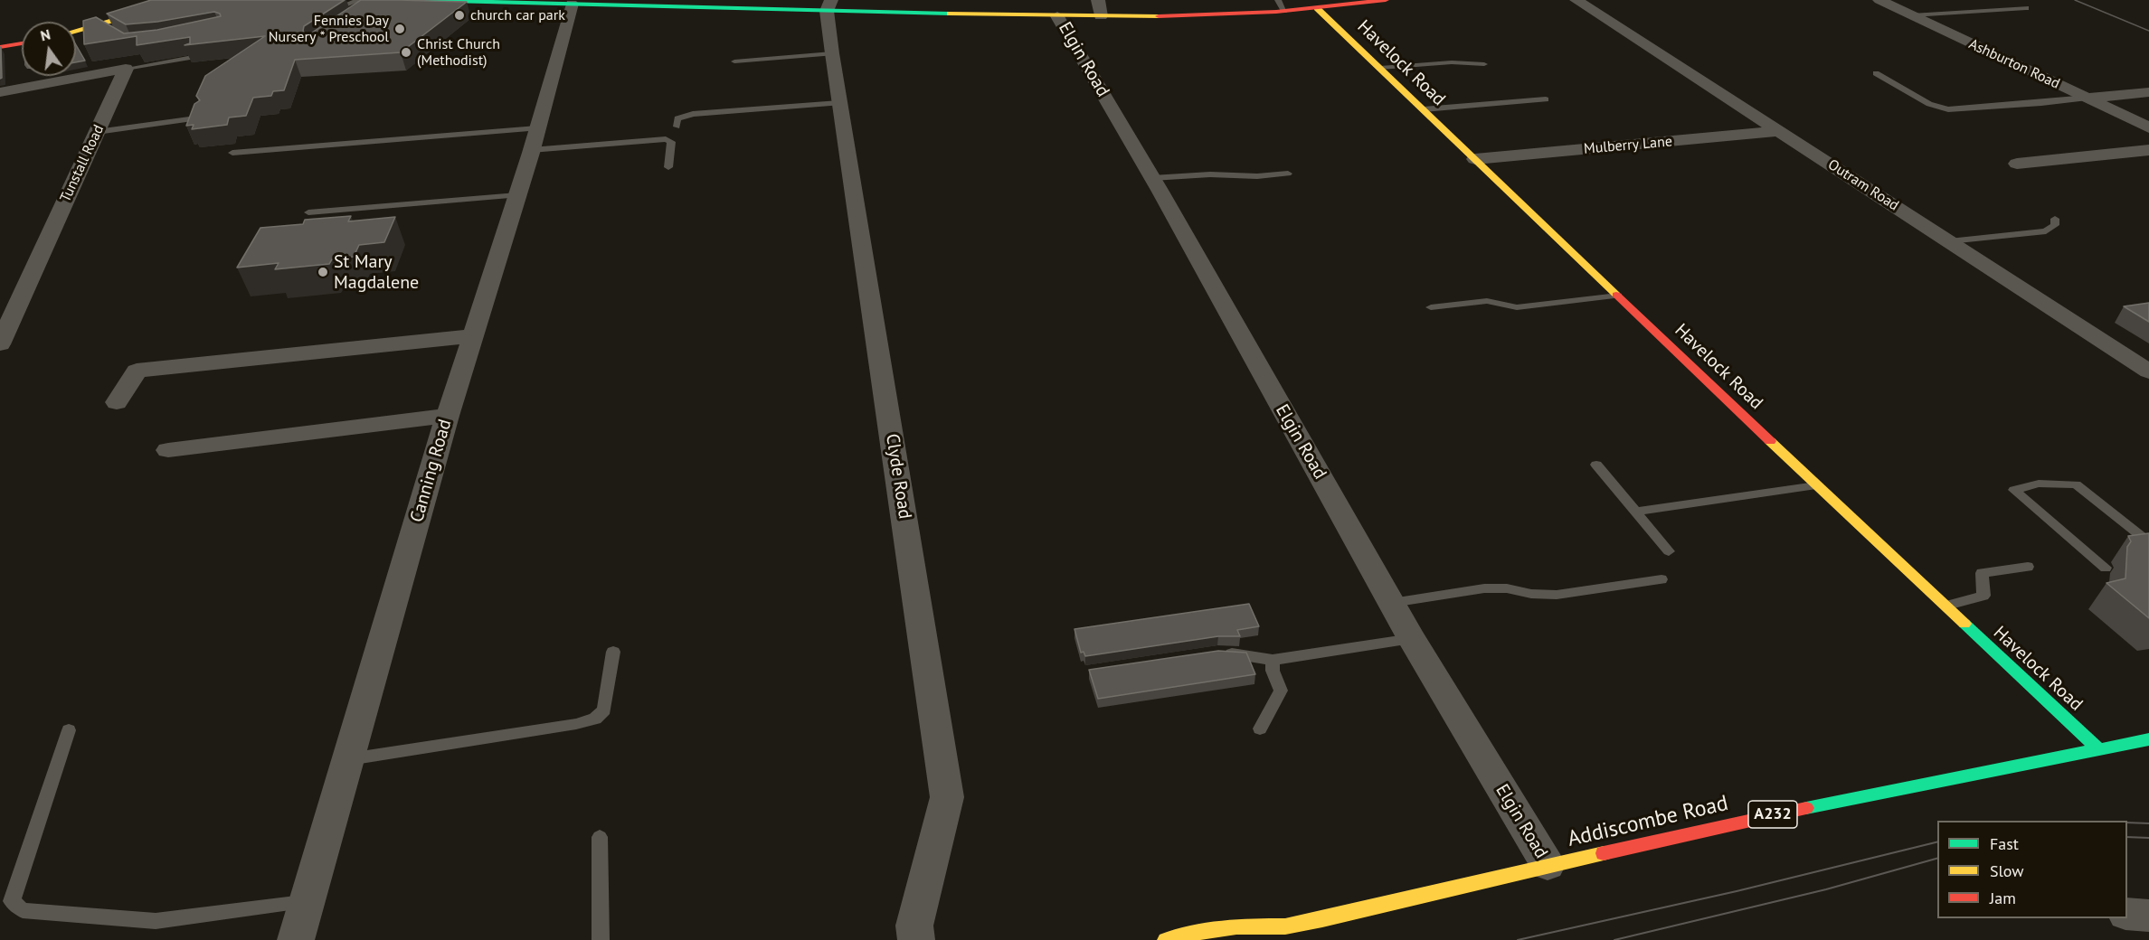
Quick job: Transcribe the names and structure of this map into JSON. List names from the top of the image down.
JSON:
{
  "streets": {
    "main road": ["Havelock Road", "A232", "Addiscombe Road"],
    "street": [
      "Elgin Road",
      "Ashburton Road",
      "Mulberry Lane",
      "Tunstall Road",
      "Outram Road",
      "Canning Road",
      "Clyde Road"
    ]
  },
  "crossings": [
    ["Elgin Road", "Addiscombe Road"],
    ["Havelock Road", "Mulberry Lane"],
    ["Havelock Road", "Addiscombe Road"],
    ["Mulberry Lane", "Outram Road"]
  ],
  "places": [
    "church car park",
    "Fennies Day Nursery * Preschool",
    "Christ Church (Methodist)",
    "St Mary Magdalene"
  ],
  "legend": ["Fast", "Slow", "Jam"],
  "north": "top"
}
